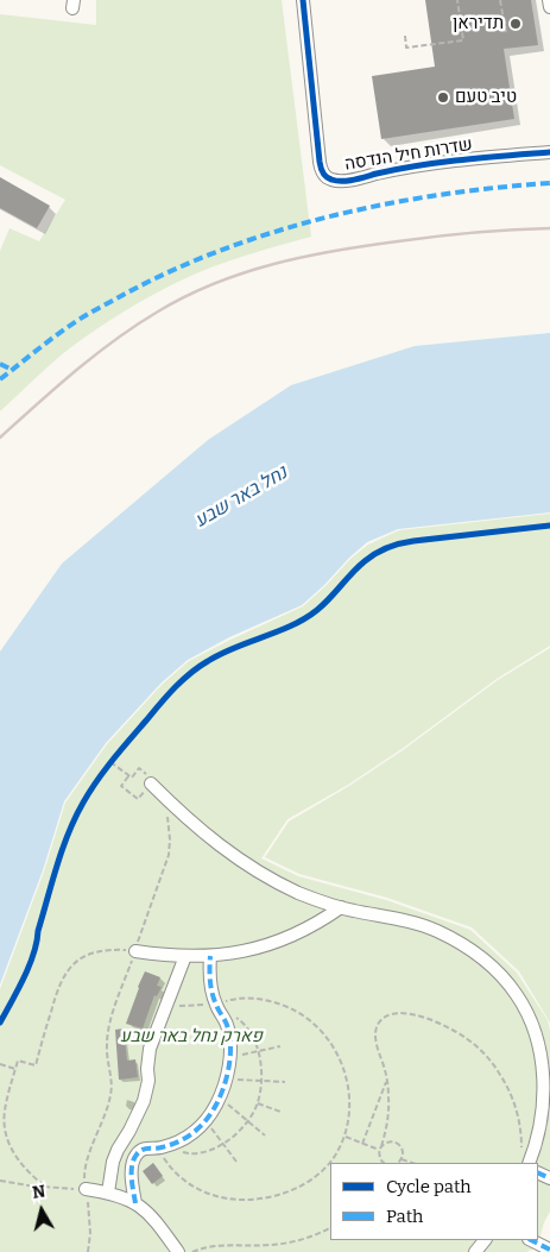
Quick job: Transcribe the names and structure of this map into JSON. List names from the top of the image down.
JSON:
{
  "streets": {
    "street": ["שדרות חיל הנדסה"]
  },
  "water": ["נחל באר שבע"],
  "parks": ["פארק נחל באר שבע"],
  "places": ["תדיראן", "טיב טעם"],
  "legend": ["Cycle path", "Path"],
  "north": "top"
}
